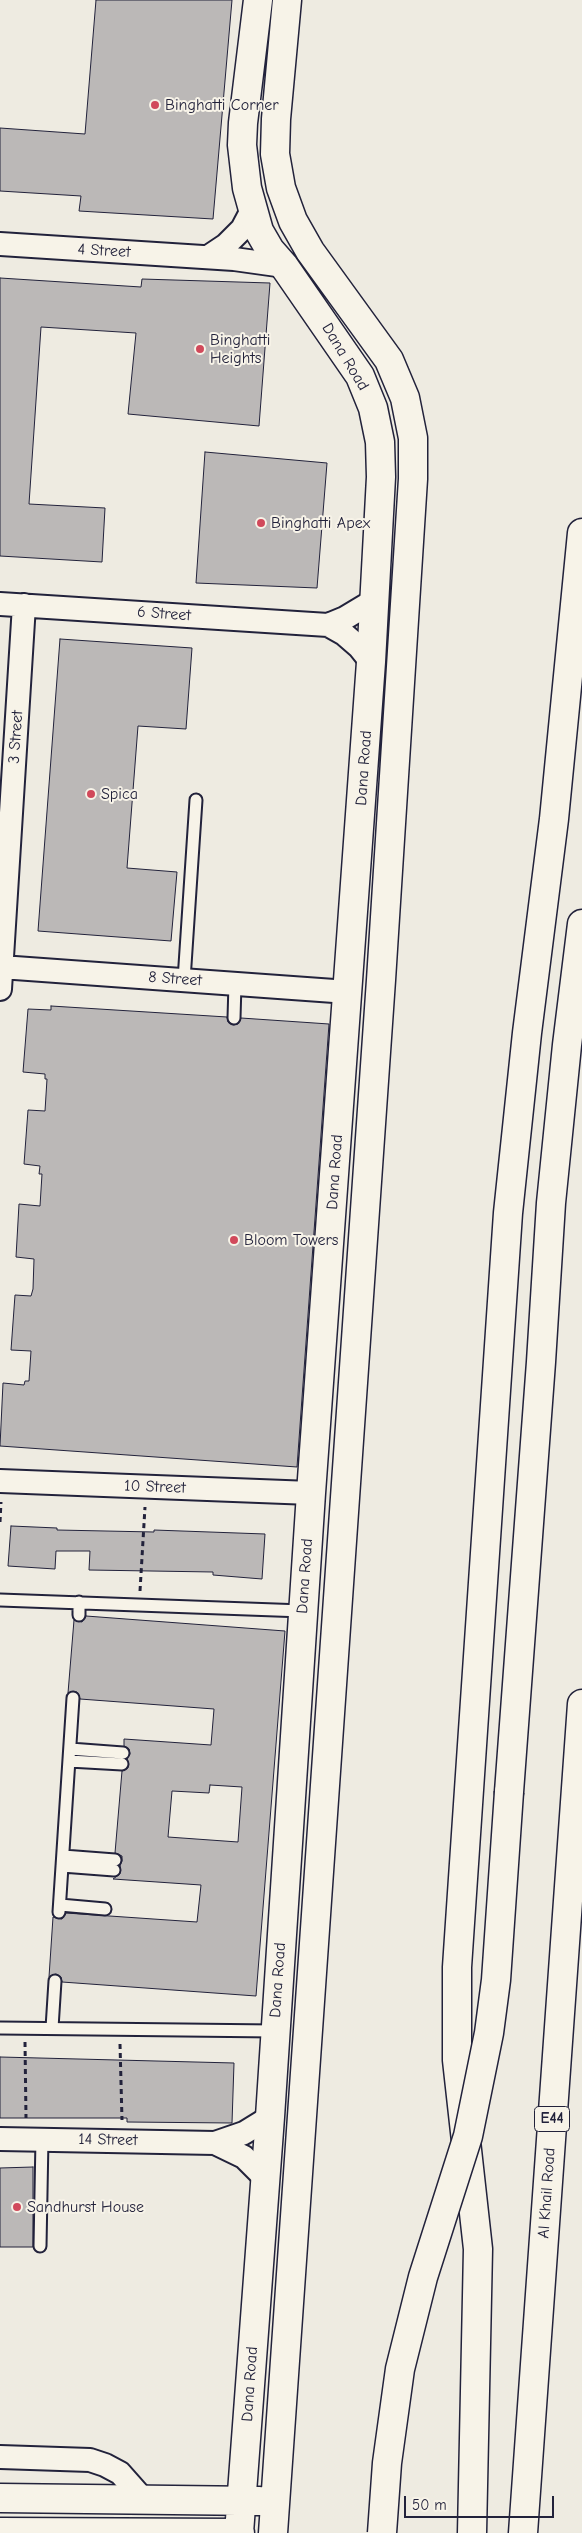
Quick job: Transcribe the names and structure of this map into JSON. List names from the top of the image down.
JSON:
{
  "streets": {
    "main road": ["Dana Road", "E44", "Al Khail Road"],
    "street": [
      "4 Street",
      "6 Street",
      "3 Street",
      "8 Street",
      "10 Street",
      "14 Street"
    ]
  },
  "crossings": [
    ["4 Street", "Dana Road"],
    ["Dana Road", "6 Street"],
    ["Dana Road", "8 Street"],
    ["Dana Road", "10 Street"],
    ["Dana Road", "14 Street"],
    ["6 Street", "3 Street"],
    ["3 Street", "8 Street"]
  ],
  "places": [
    "Binghatti Corner",
    "Binghatti Heights",
    "Binghatti Apex",
    "Spica",
    "Bloom Towers",
    "Sandhurst House"
  ],
  "scale_bar": "50 m"
}
